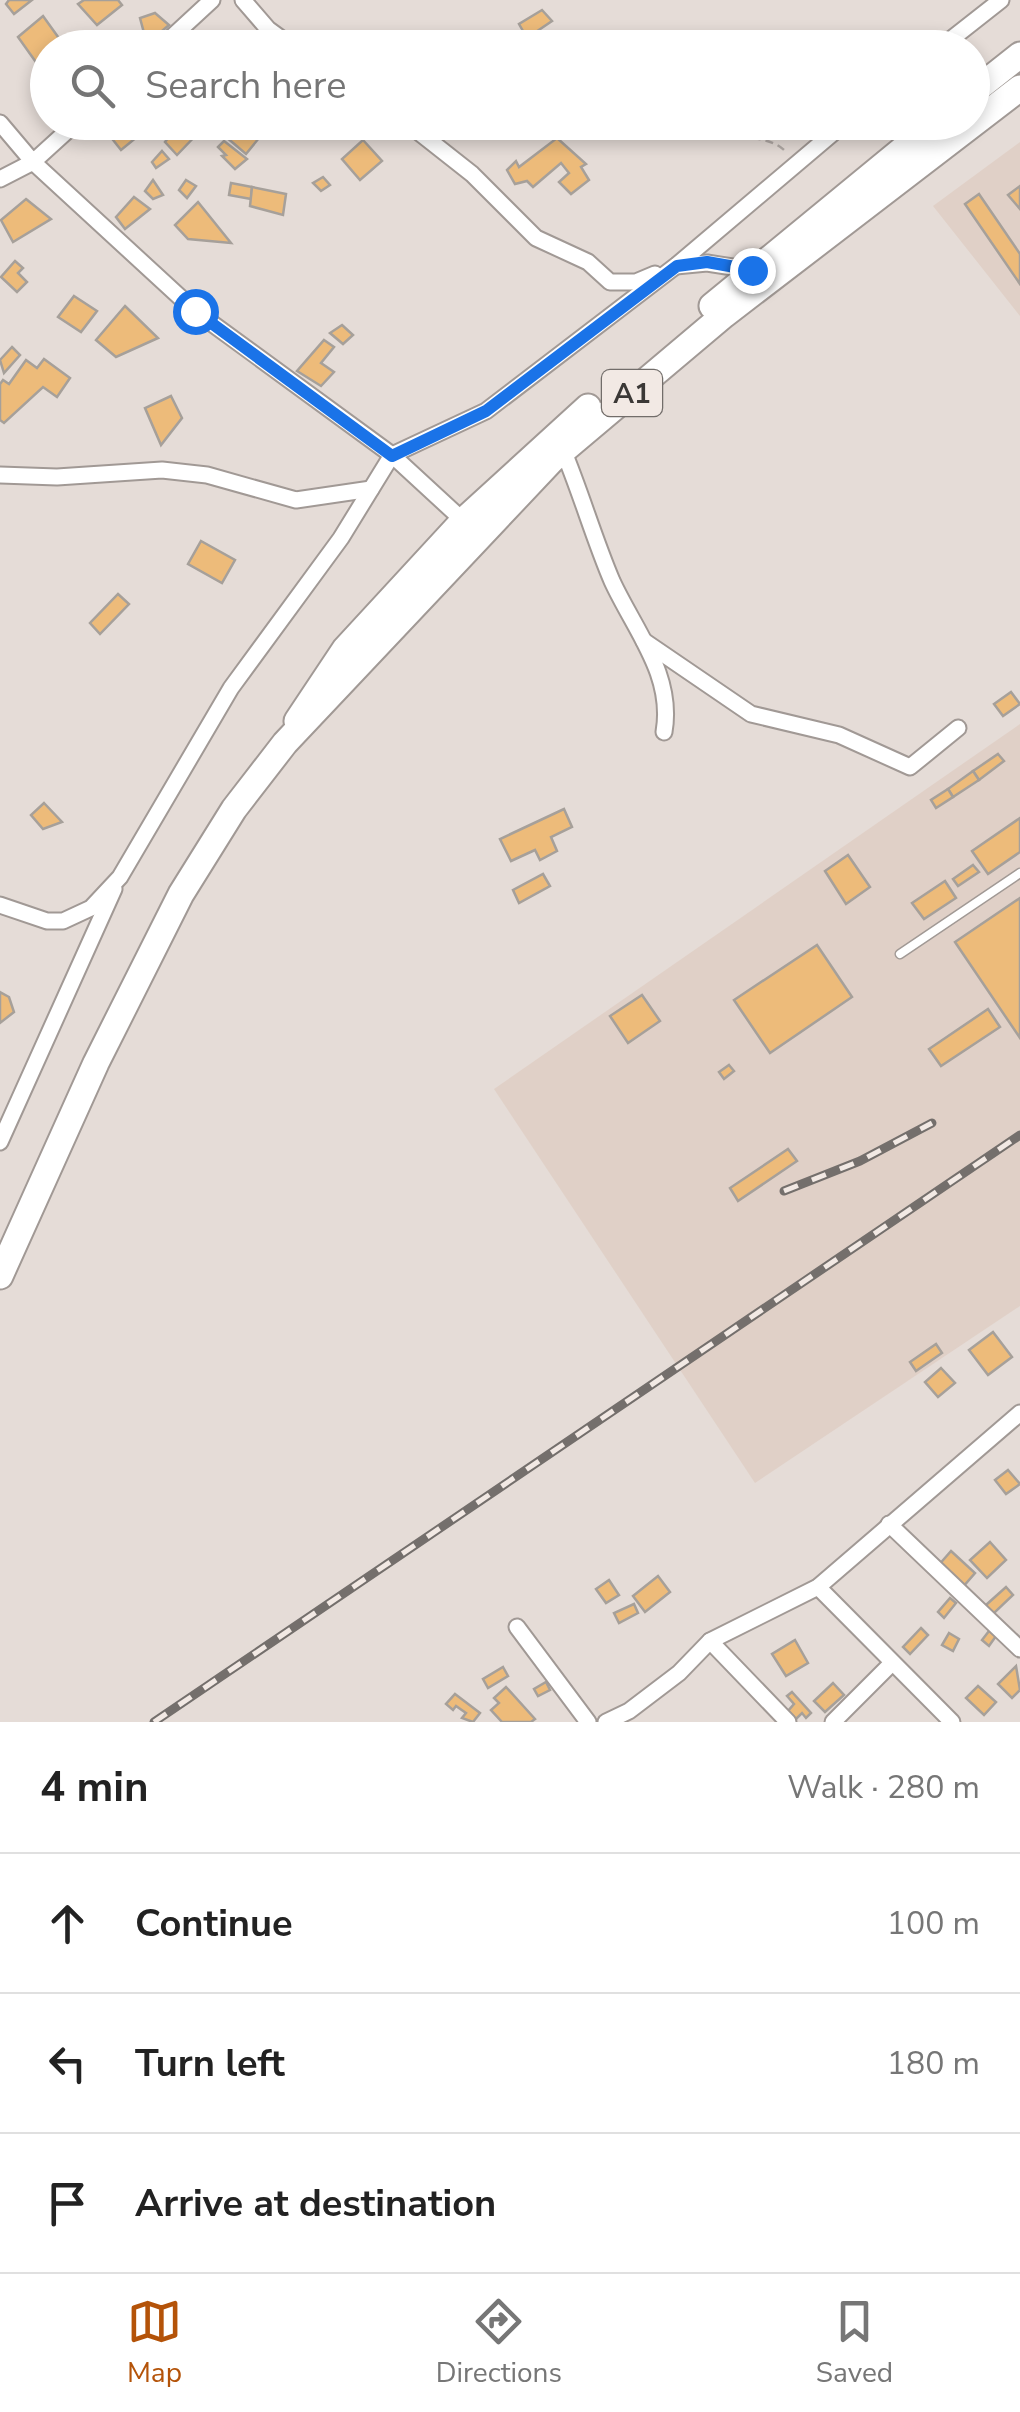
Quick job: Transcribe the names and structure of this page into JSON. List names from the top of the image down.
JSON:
{
  "streets": {
    "highway": ["A1"]
  },
  "page": {
    "search": "Search here",
    "heading": ["4 min", "Walk · 280 m"],
    "list": [
      ["Continue", "100 m"],
      ["Turn left", "180 m"],
      "Arrive at destination"
    ],
    "nav": ["Map", "Directions", "Saved"]
  }
}
